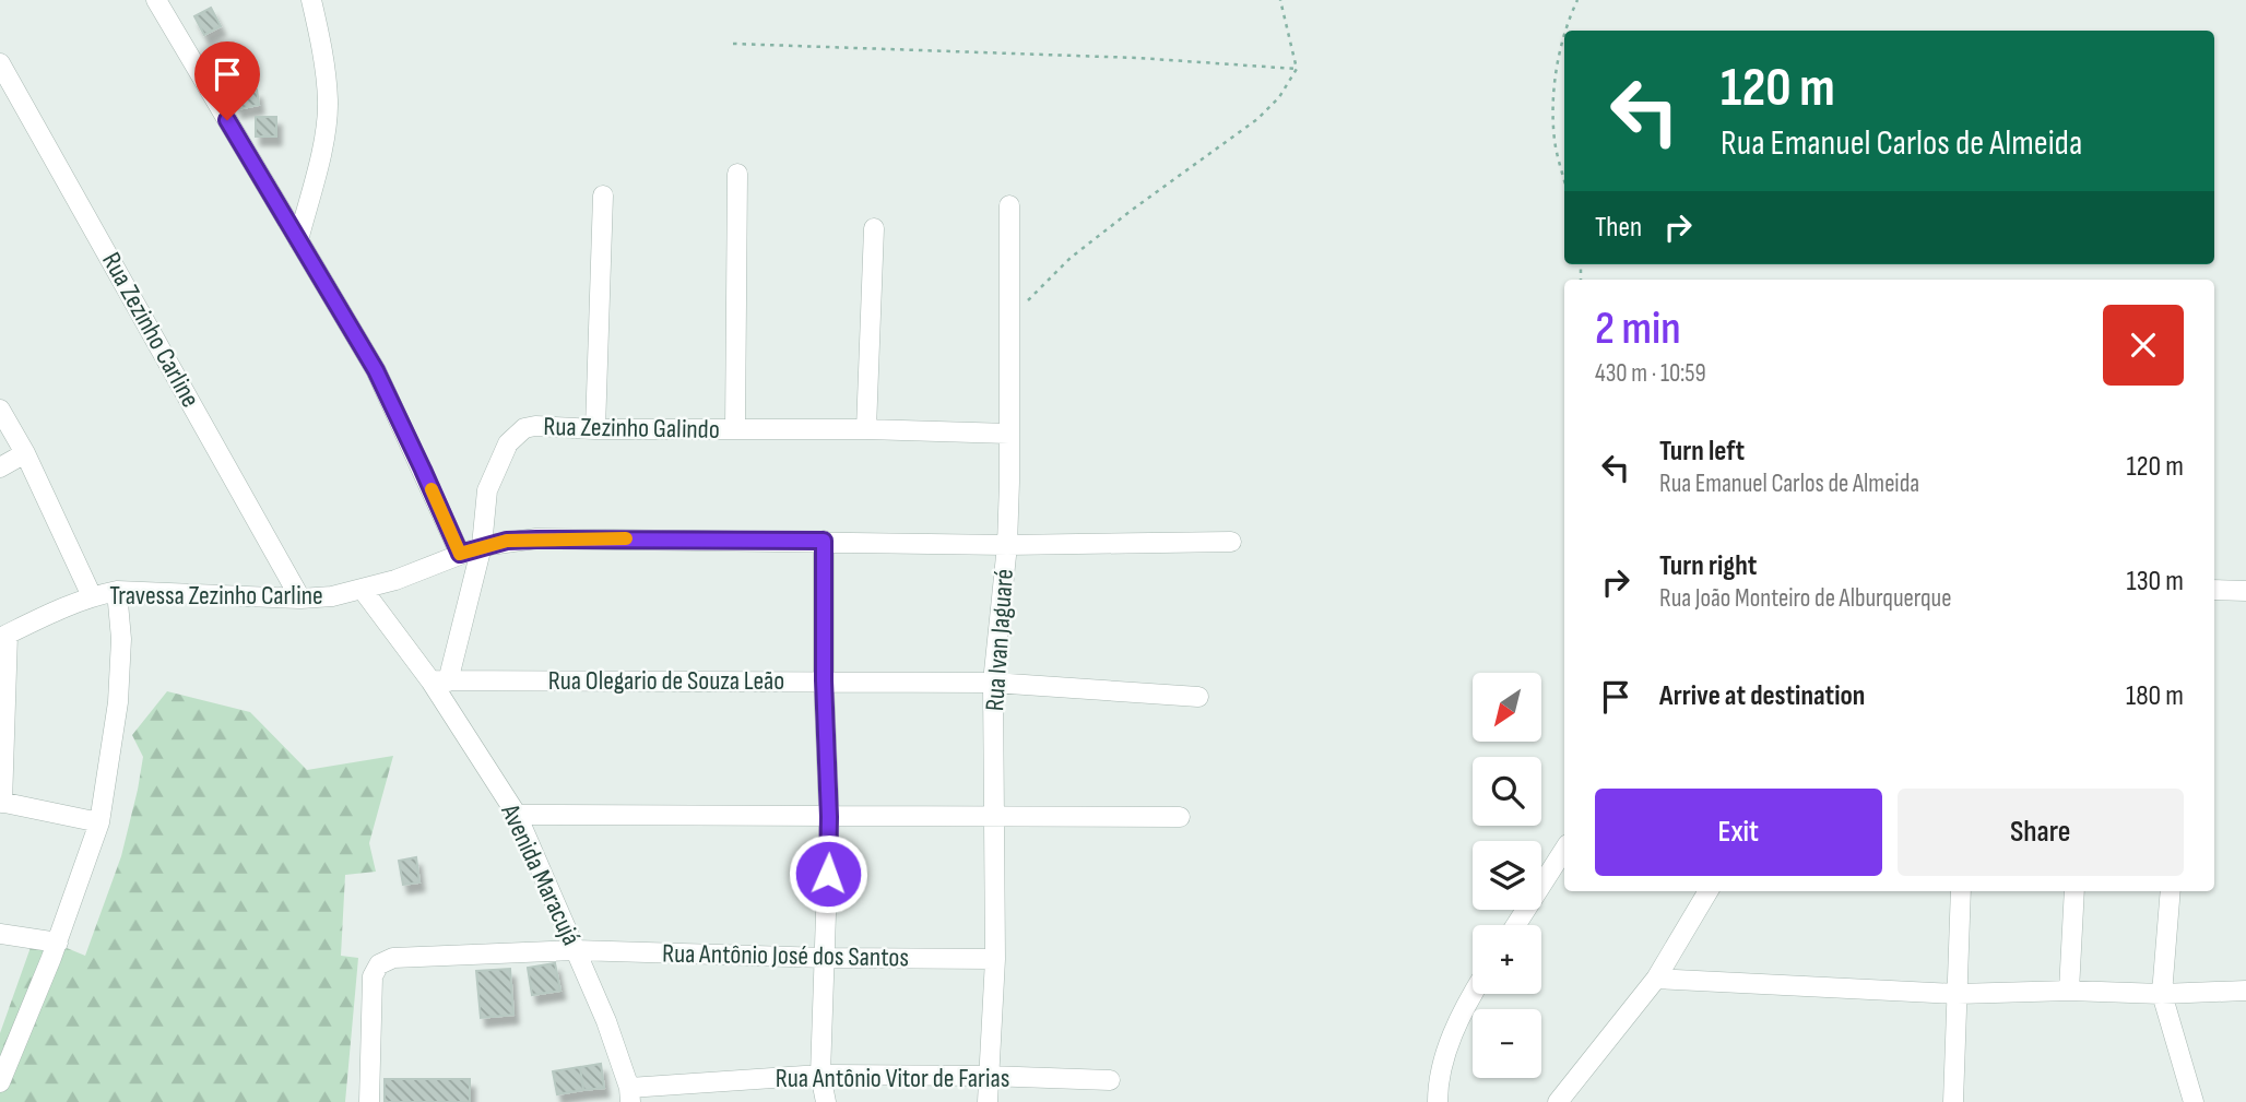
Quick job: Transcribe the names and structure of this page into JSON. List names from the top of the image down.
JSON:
{
  "streets": {
    "street": [
      "Rua Zezinho Carline",
      "Rua Zezinho Galindo",
      "Travessa Zezinho Carline",
      "Rua Ivan Jaguaré",
      "Rua Olegario de Souza Leão",
      "Avenida Maracujá",
      "Rua Antônio José dos Santos",
      "Rua Antônio Vitor de Farias"
    ]
  },
  "crossings": [
    ["Rua Zezinho Carline", "Travessa Zezinho Carline"],
    ["Rua Zezinho Galindo", "Travessa Zezinho Carline"],
    ["Rua Zezinho Galindo", "Rua Ivan Jaguaré"],
    ["Rua Zezinho Galindo", "Rua Olegario de Souza Leão"],
    ["Rua Zezinho Galindo", "Avenida Maracujá"],
    ["Travessa Zezinho Carline", "Rua Ivan Jaguaré"],
    ["Travessa Zezinho Carline", "Avenida Maracujá"],
    ["Rua Ivan Jaguaré", "Rua Olegario de Souza Leão"],
    ["Rua Ivan Jaguaré", "Rua Antônio José dos Santos"],
    ["Rua Ivan Jaguaré", "Rua Antônio Vitor de Farias"],
    ["Rua Olegario de Souza Leão", "Avenida Maracujá"],
    ["Avenida Maracujá", "Rua Antônio José dos Santos"],
    ["Avenida Maracujá", "Rua Antônio Vitor de Farias"]
  ],
  "north": "bottom left",
  "page": {
    "turn": ["120 m", "Rua Emanuel Carlos de Almeida"],
    "then": "Then",
    "heading": ["2 min", "430 m · 10:59"],
    "list": [
      {
        "name": "Turn left",
        "note": "Rua Emanuel Carlos de Almeida",
        "value": "120 m"
      },
      {
        "name": "Turn right",
        "note": "Rua João Monteiro de Alburquerque",
        "value": "130 m"
      },
      {
        "name": "Arrive at destination",
        "value": "180 m"
      }
    ],
    "map_buttons": ["+", "−"],
    "buttons": ["Exit", "Share"]
  }
}
